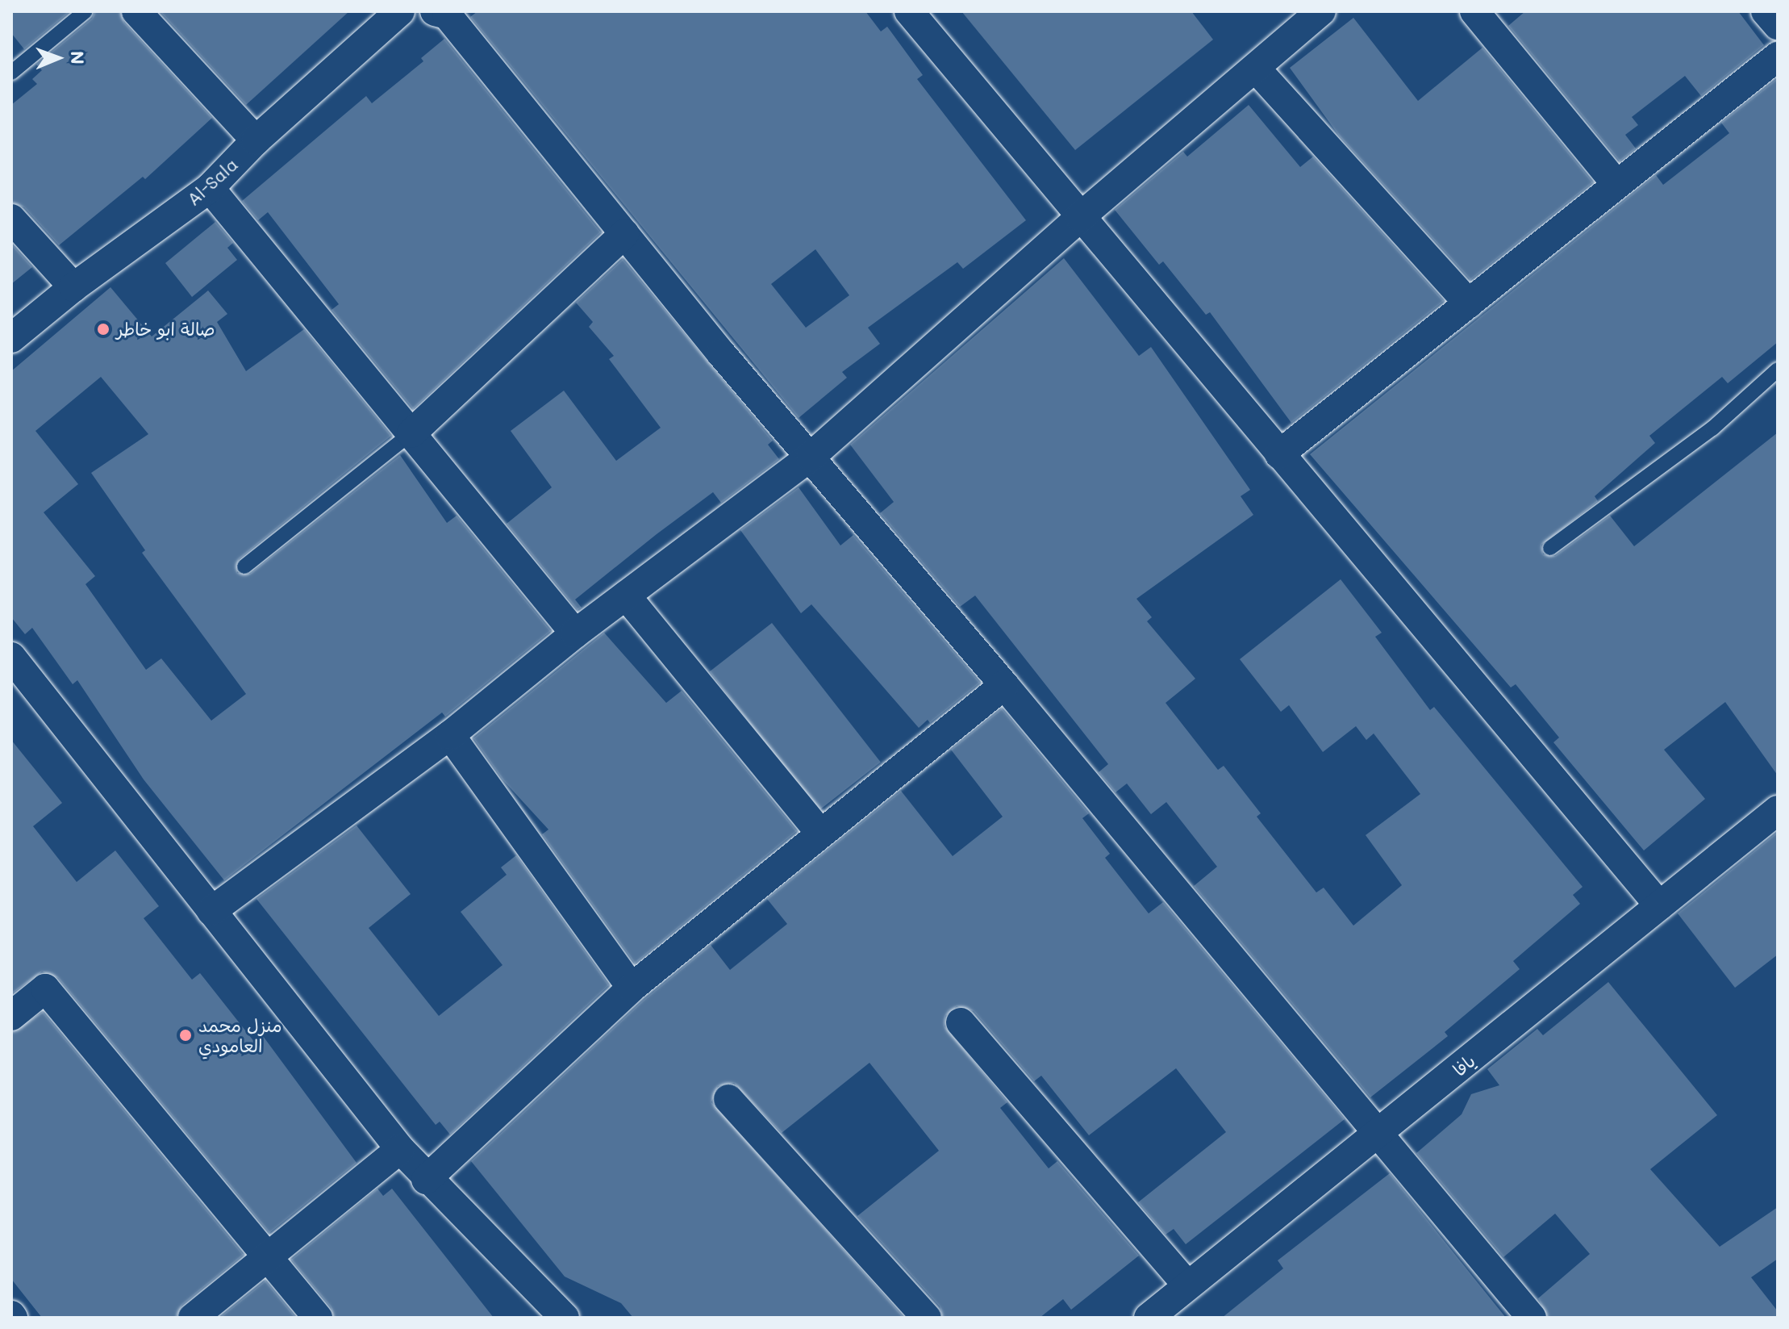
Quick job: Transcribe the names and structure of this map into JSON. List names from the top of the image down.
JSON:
{
  "streets": {
    "street": ["Al-Sala", "يافا"]
  },
  "places": ["صالة ابو خاطر", "منزل محمد العامودي"],
  "north": "right"
}
